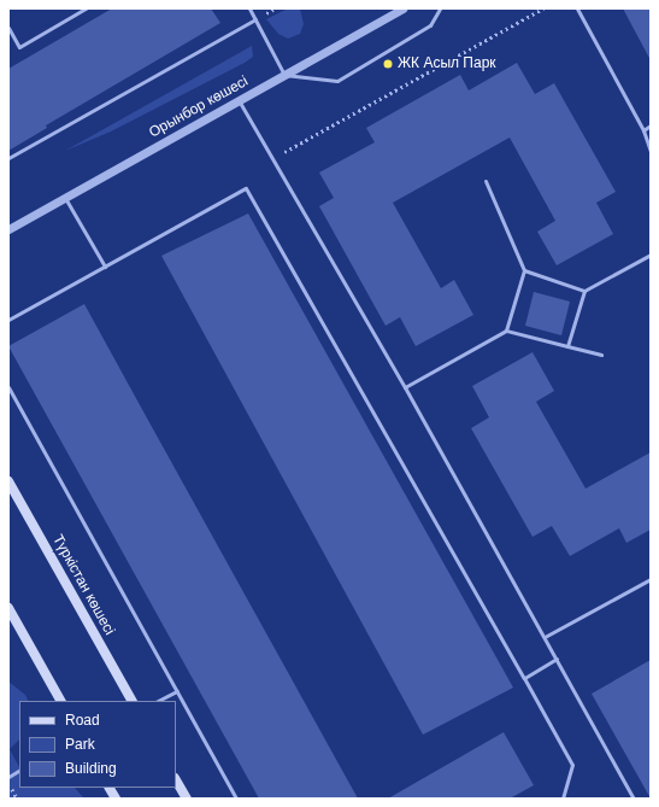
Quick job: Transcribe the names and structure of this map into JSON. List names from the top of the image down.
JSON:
{
  "streets": {
    "main road": ["Түркістан көшесі"],
    "street": ["Орынбор көшесі"]
  },
  "places": ["ЖК Асыл Парк"],
  "legend": ["Road", "Park", "Building"]
}
